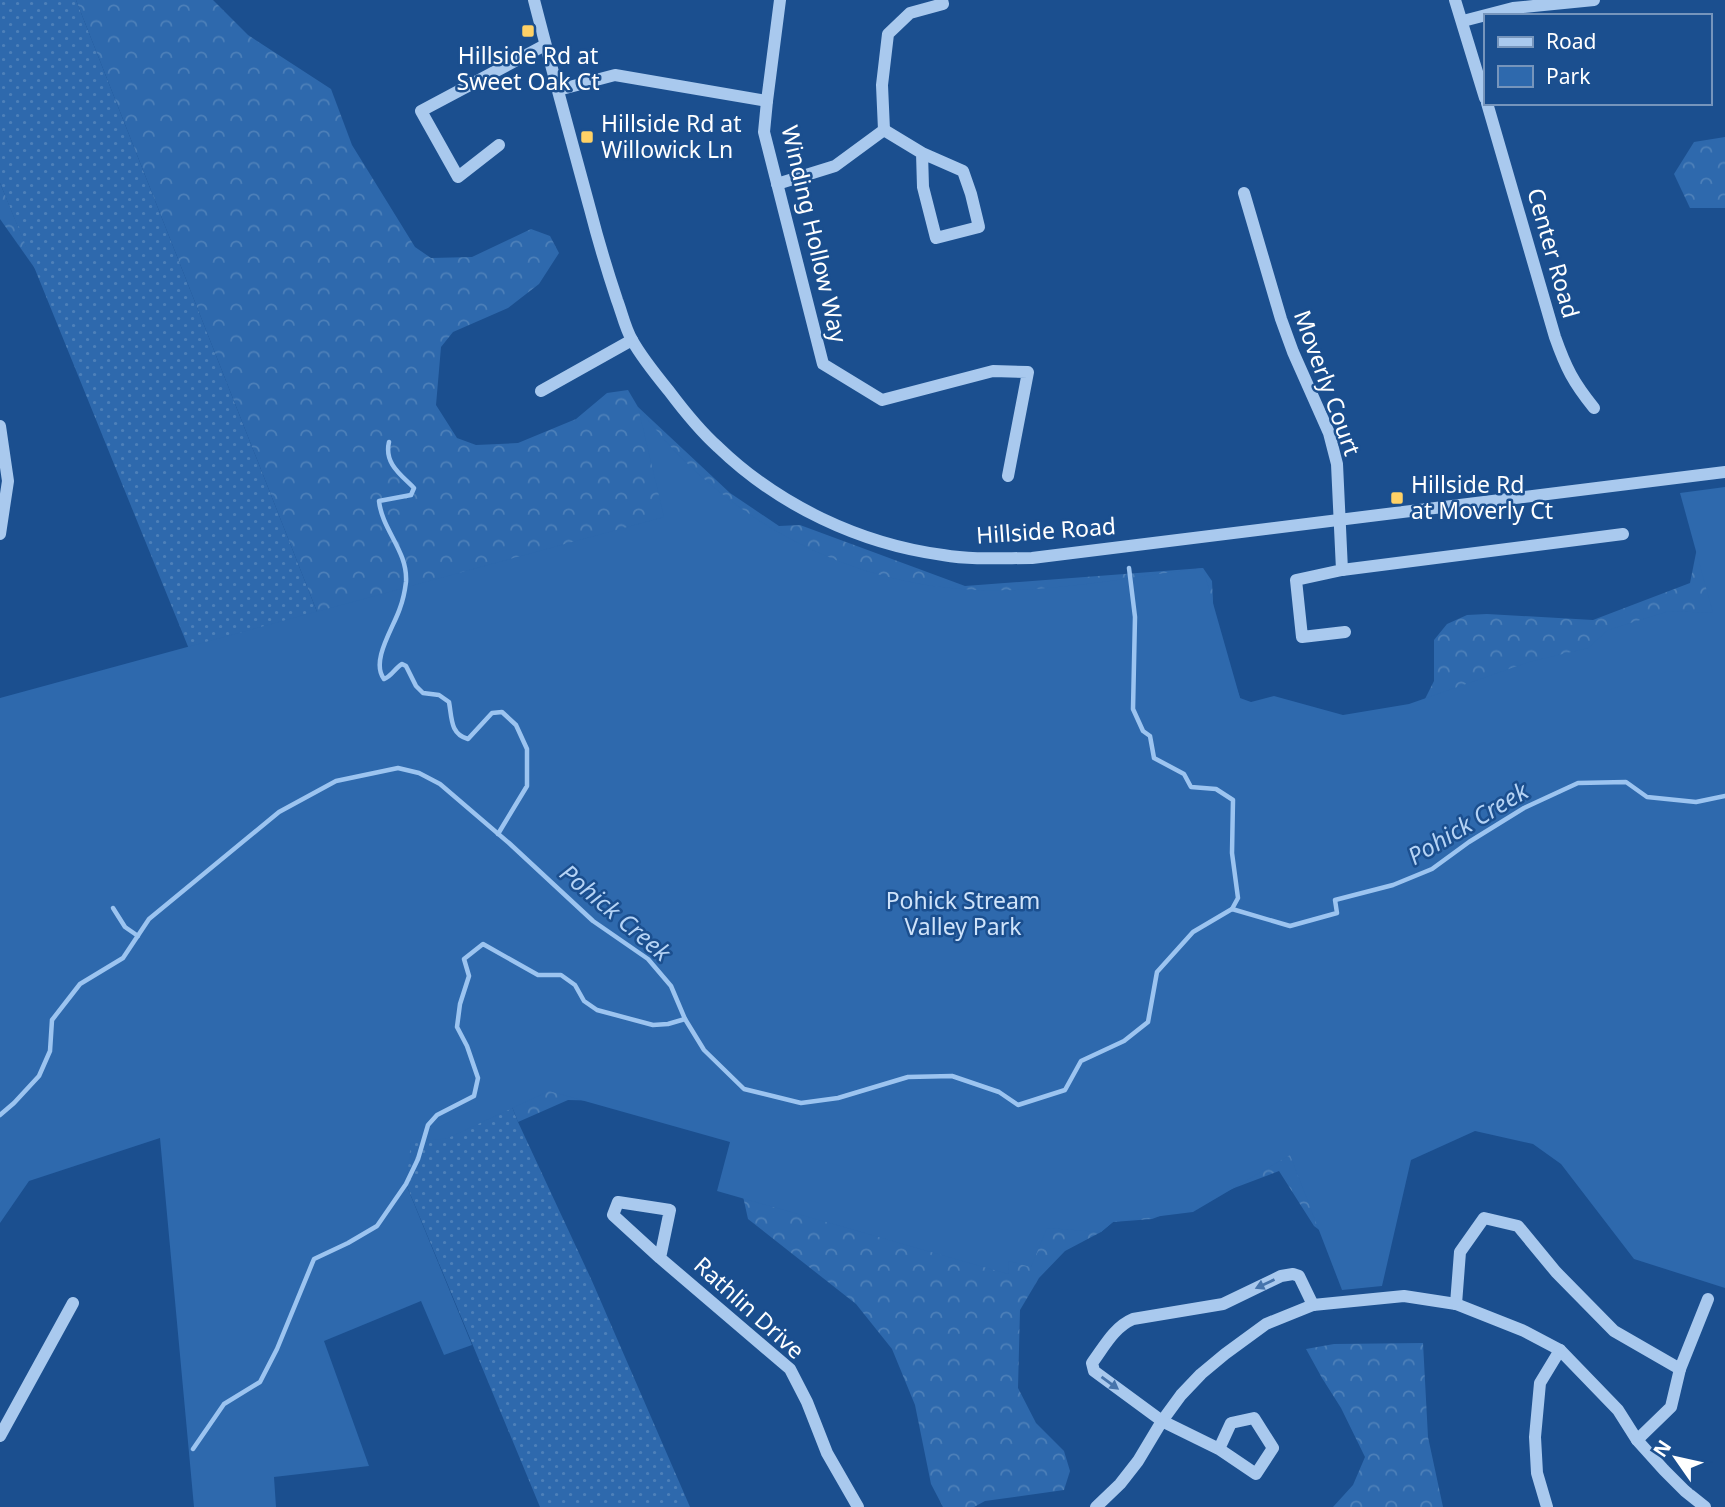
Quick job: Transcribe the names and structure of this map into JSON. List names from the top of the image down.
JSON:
{
  "streets": {
    "street": [
      "Winding Hollow Way",
      "Center Road",
      "Moverly Court",
      "Hillside Road",
      "Rathlin Drive"
    ]
  },
  "crossings": [
    ["Moverly Court", "Hillside Road"]
  ],
  "water": ["Pohick Creek"],
  "parks": ["Pohick Stream Valley Park"],
  "places": {
    "transit": ["Hillside Rd at Sweet Oak Ct", "Hillside Rd at Willowick Ln", "Hillside Rd at Moverly Ct"]
  },
  "legend": ["Road", "Park"],
  "north": "top left"
}
